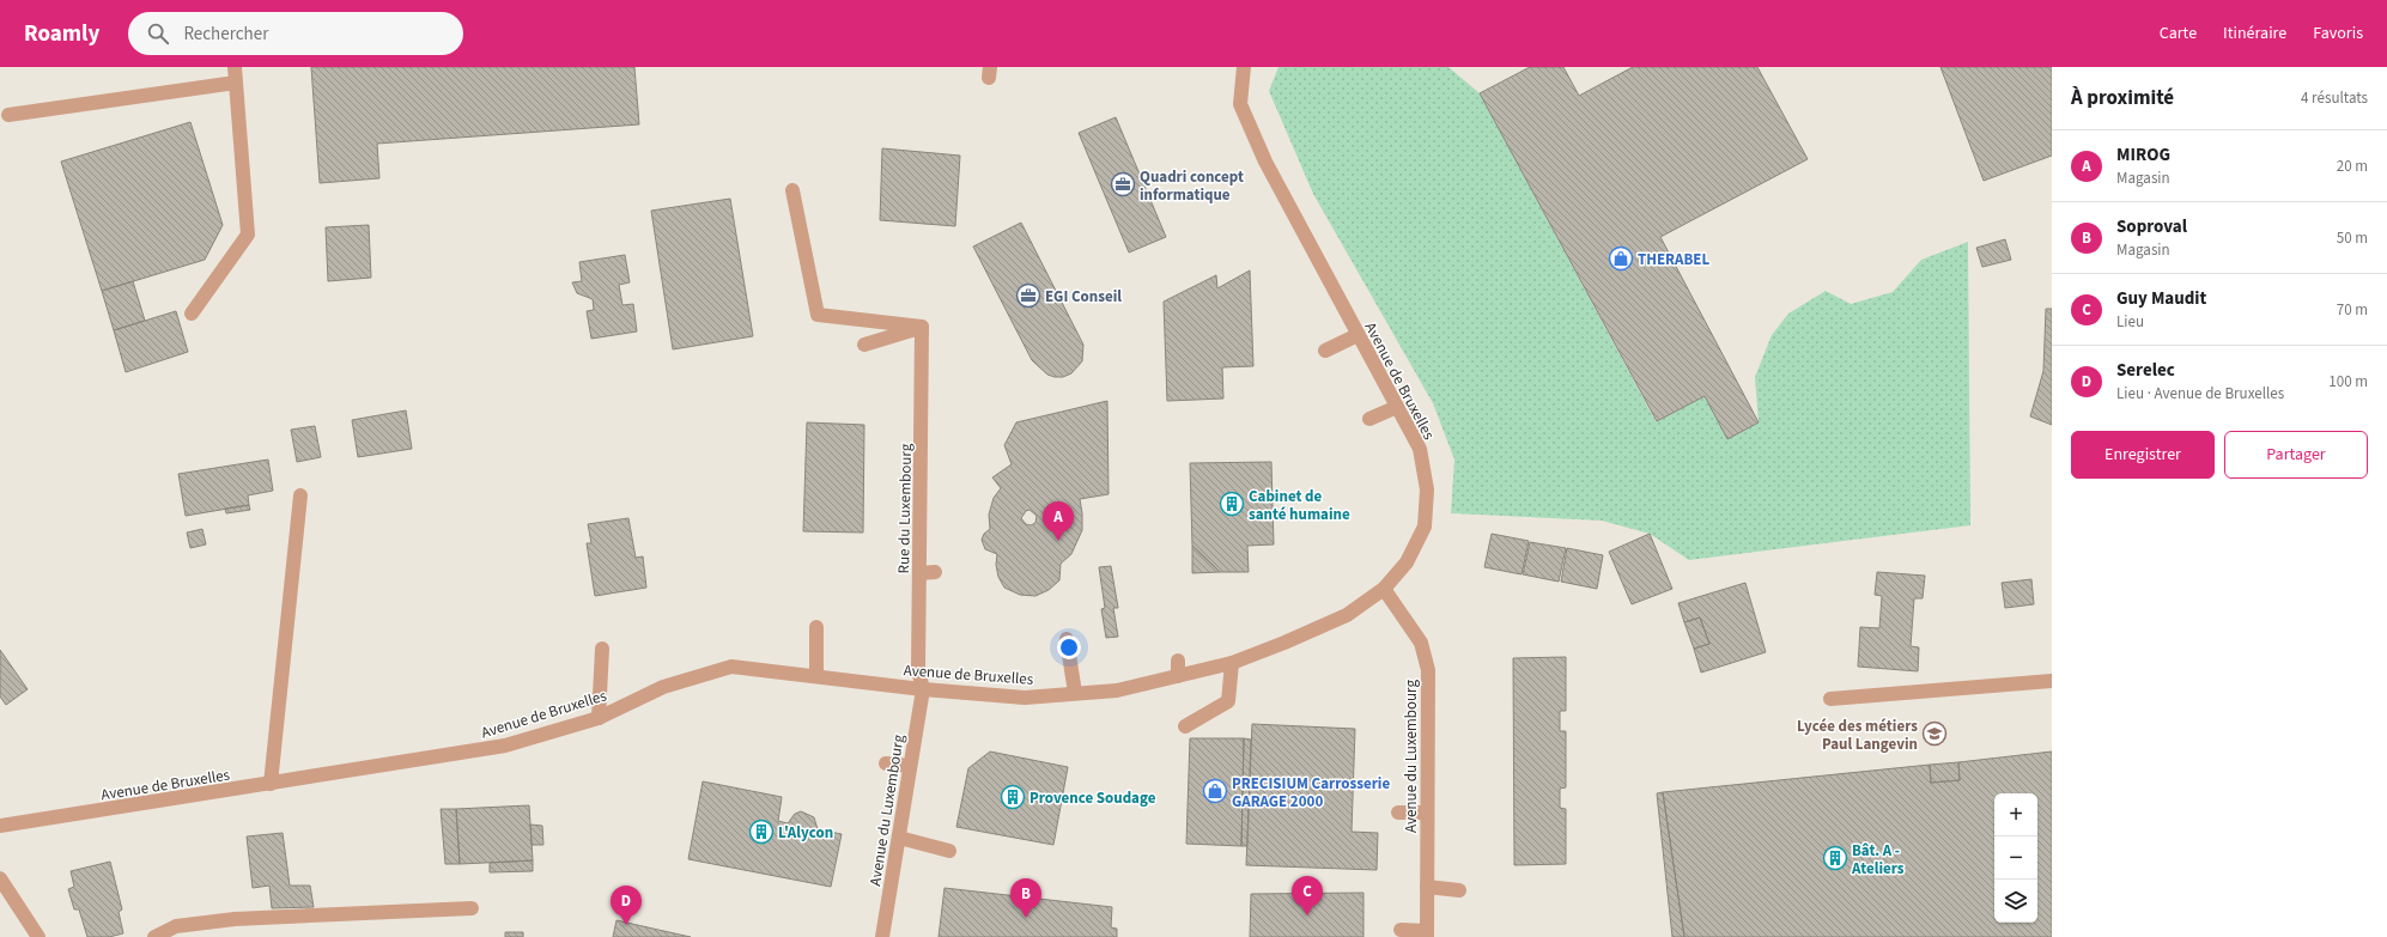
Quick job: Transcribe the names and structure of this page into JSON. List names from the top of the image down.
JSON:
{
  "streets": {
    "street": ["Avenue de Bruxelles", "Rue du Luxembourg", "Avenue du Luxembourg"]
  },
  "crossings": [
    ["Avenue de Bruxelles", "Rue du Luxembourg"],
    ["Avenue de Bruxelles", "Avenue du Luxembourg"],
    ["Rue du Luxembourg", "Avenue du Luxembourg"]
  ],
  "places": {
    "office": ["Quadri concept informatique", "EGI Conseil"],
    "shop": ["THERABEL", "PRECISIUM Carrosserie GARAGE 2000"],
    "building": [
      "Cabinet de santé humaine",
      "Provence Soudage",
      "L'Alycon",
      "Bât. A - Ateliers"
    ],
    "school or university": ["Lycée des métiers Paul Langevin"]
  },
  "page": {
    "header": "Roamly",
    "search": "Rechercher",
    "nav": ["Carte", "Itinéraire", "Favoris"],
    "heading": ["À proximité", "4 résultats"],
    "list": [
      {
        "mark": "A",
        "name": "MIROG",
        "note": "Magasin",
        "value": "20 m"
      },
      {
        "mark": "B",
        "name": "Soproval",
        "note": "Magasin",
        "value": "50 m"
      },
      {
        "mark": "C",
        "name": "Guy Maudit",
        "note": "Lieu",
        "value": "70 m"
      },
      {
        "mark": "D",
        "name": "Serelec",
        "note": "Lieu · Avenue de Bruxelles",
        "value": "100 m"
      }
    ],
    "buttons": ["Enregistrer", "Partager"],
    "pins": [
      "A",
      "C",
      "B",
      "D"
    ],
    "map_buttons": ["+", "−"]
  }
}
